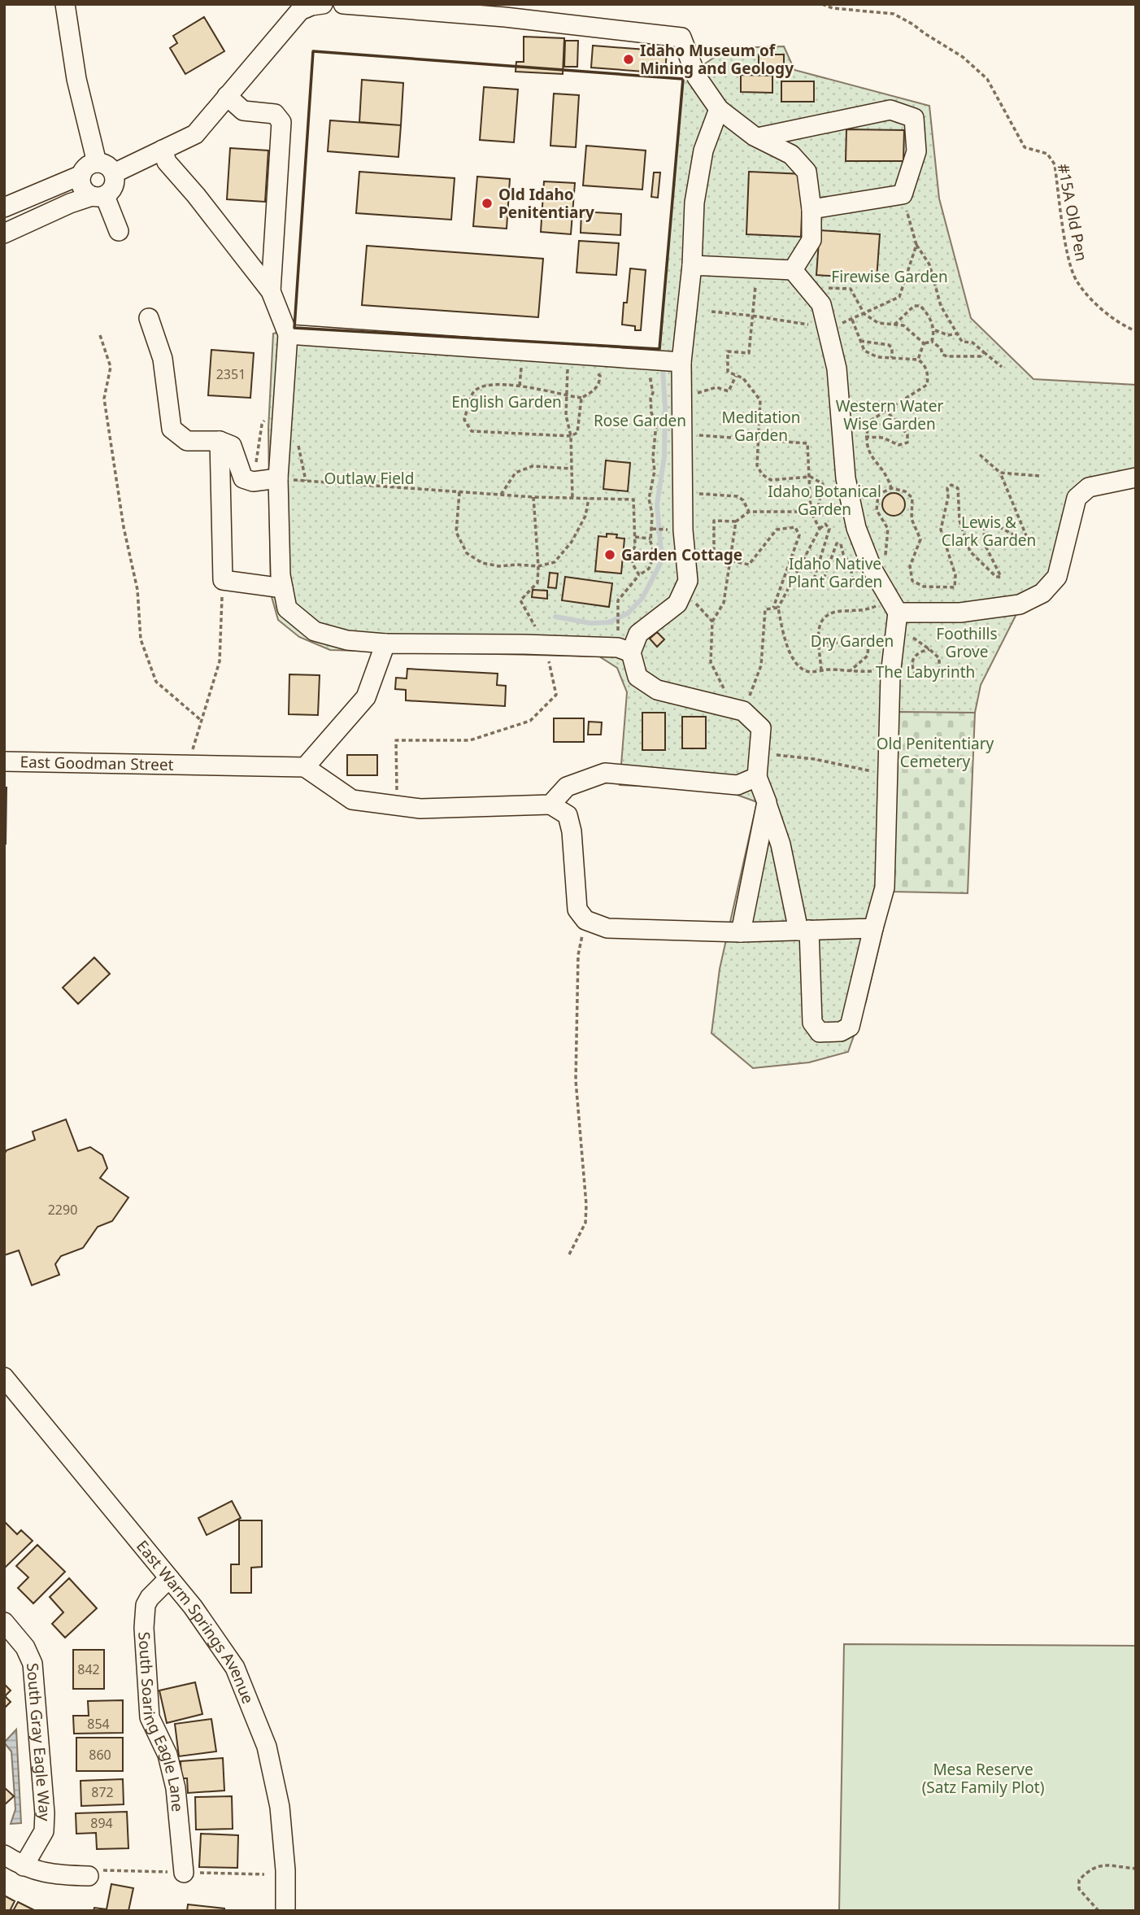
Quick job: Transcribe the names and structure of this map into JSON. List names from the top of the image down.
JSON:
{
  "streets": {
    "street": [
      "East Goodman Street",
      "East Warm Springs Avenue",
      "South Soaring Eagle Lane",
      "South Gray Eagle Way"
    ],
    "path": ["#15A Old Pen"]
  },
  "crossings": [
    ["East Warm Springs Avenue", "South Soaring Eagle Lane"]
  ],
  "parks": [
    "Firewise Garden",
    "English Garden",
    "Western Water Wise Garden",
    "Meditation Garden",
    "Rose Garden",
    "Outlaw Field",
    "Idaho Botanical Garden",
    "Lewis & Clark Garden",
    "Idaho Native Plant Garden",
    "Foothills Grove",
    "Dry Garden",
    "The Labyrinth",
    "Old Penitentiary Cemetery",
    "Mesa Reserve (Satz Family Plot)"
  ],
  "places": ["Idaho Museum of Mining and Geology", "Old Idaho Penitentiary", "Garden Cottage"],
  "house_numbers": [
    "2351",
    "2290",
    "842",
    "854",
    "860",
    "872",
    "894"
  ]
}
